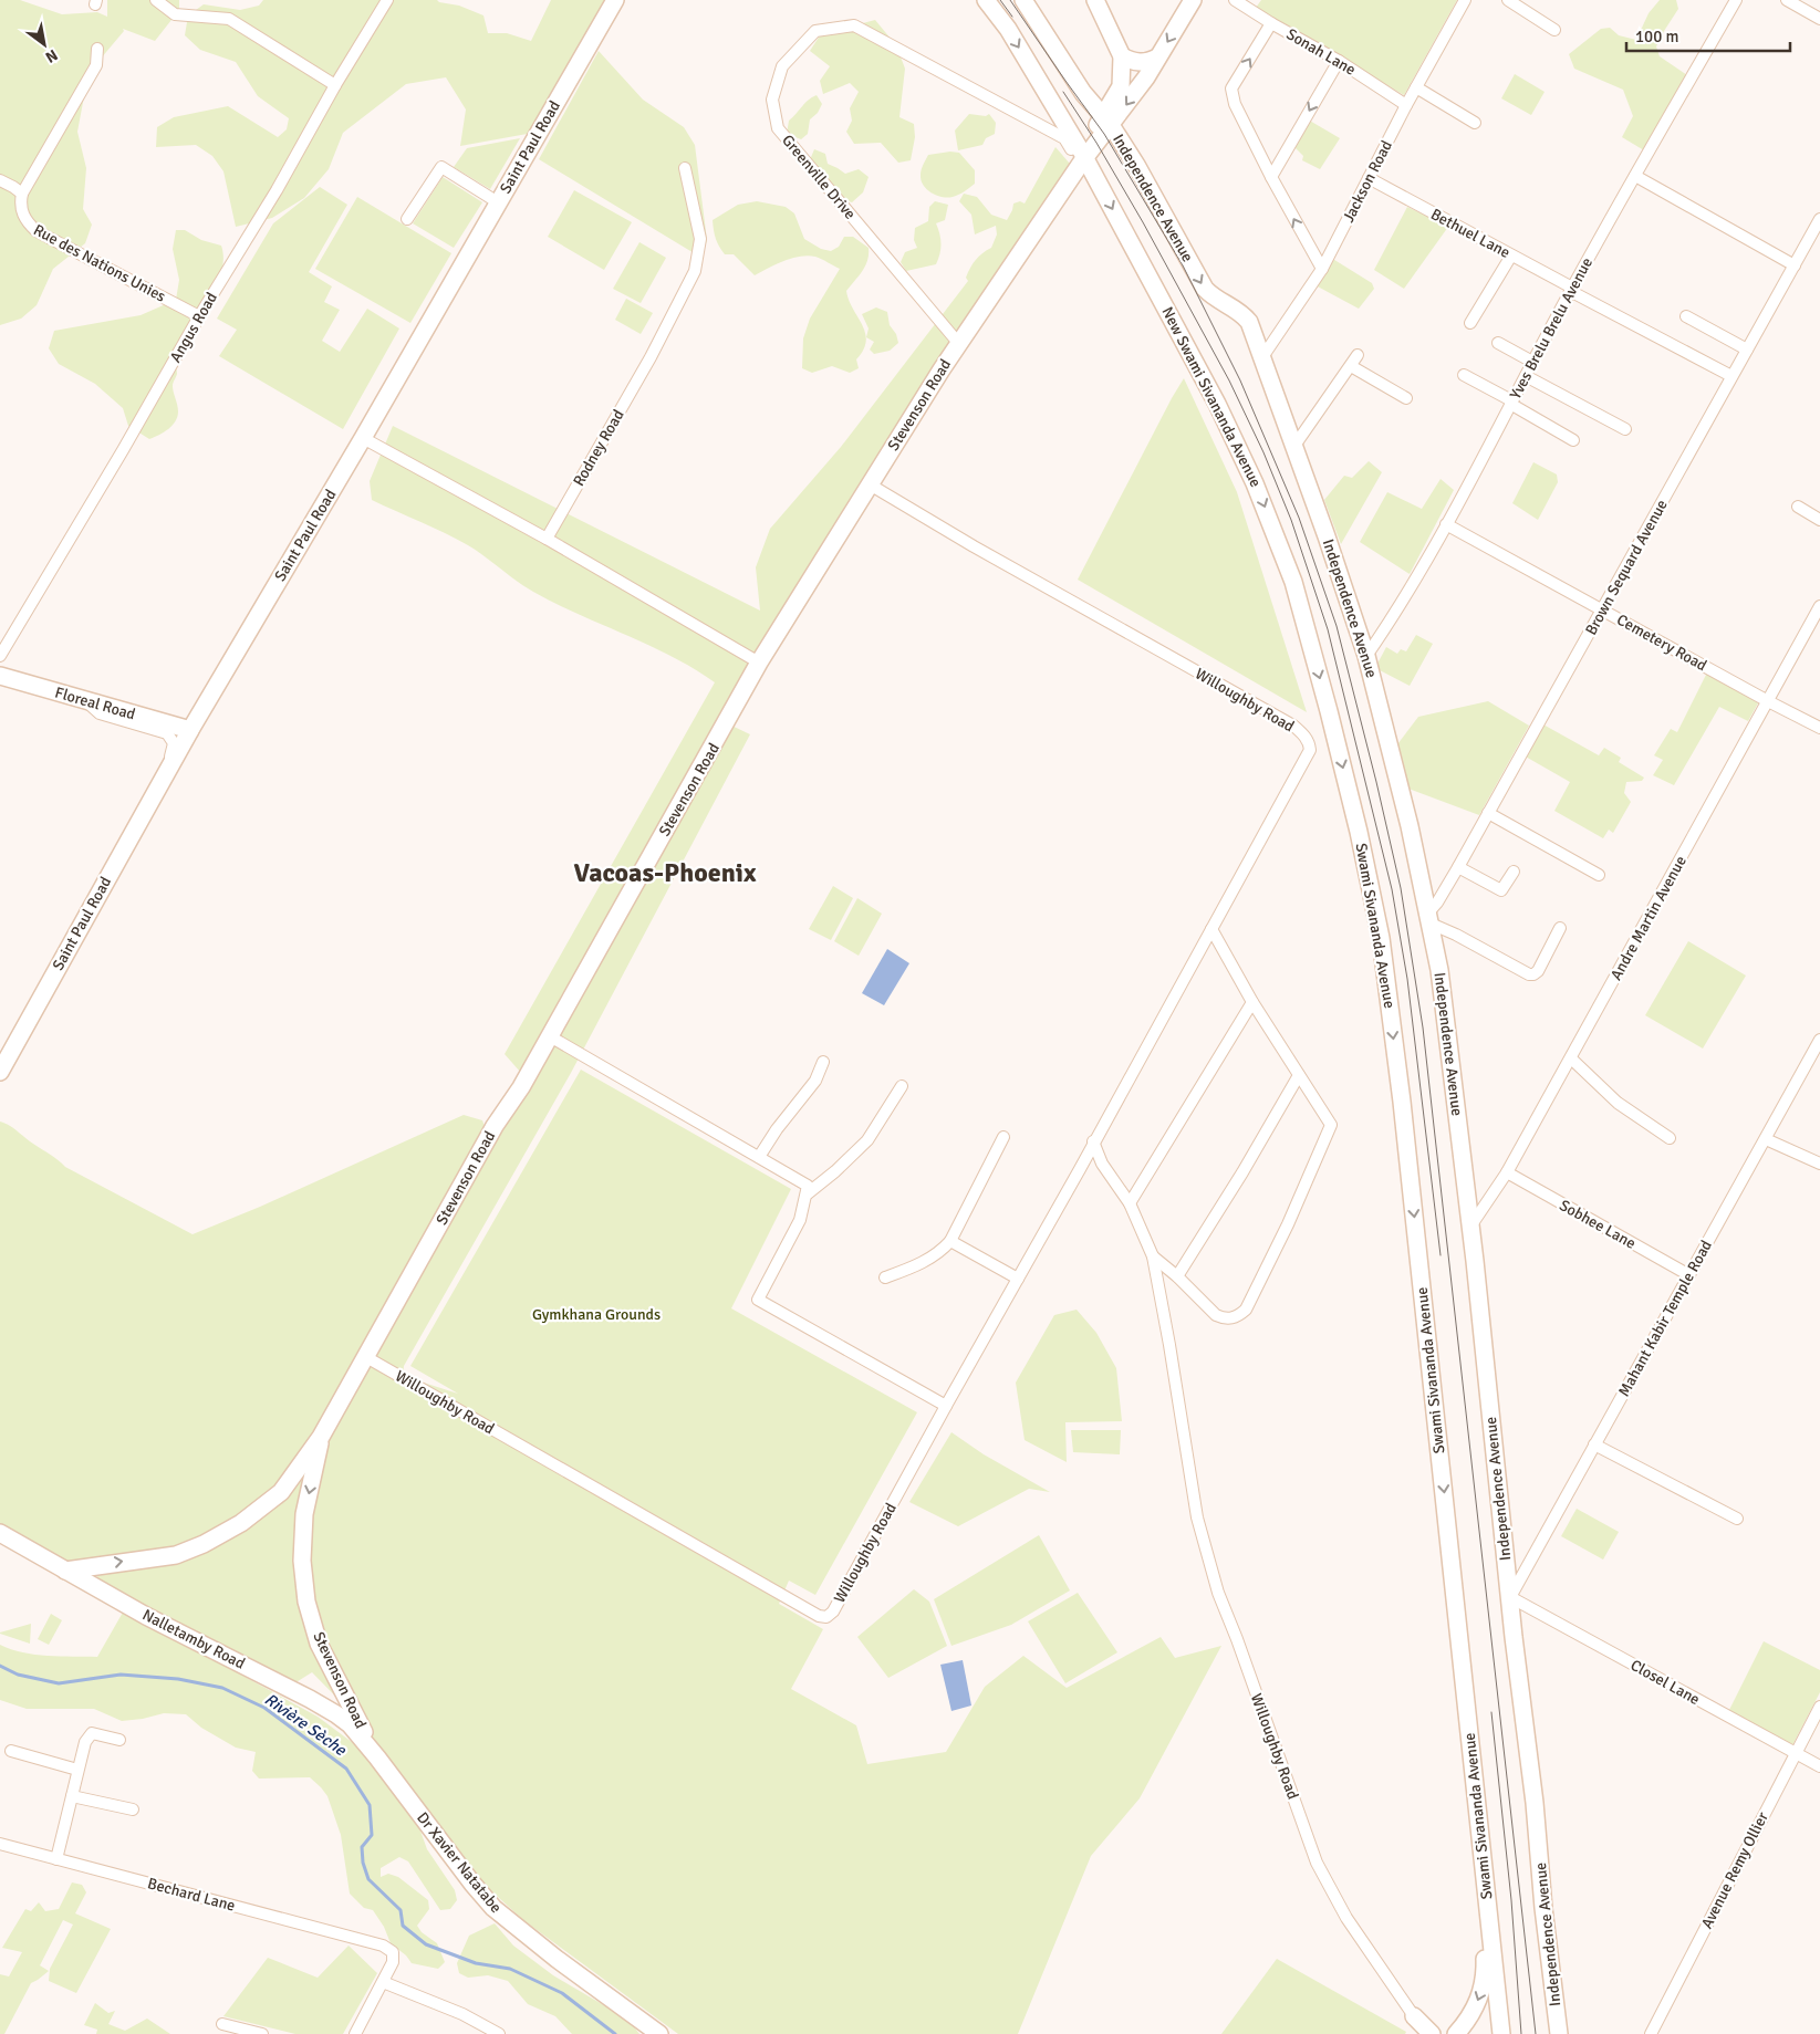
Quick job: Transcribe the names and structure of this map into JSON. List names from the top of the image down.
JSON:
{
  "streets": {
    "street": [
      "Sonah Lane",
      "Saint Paul Road",
      "Greenville Drive",
      "Jackson Road",
      "Independence Avenue",
      "Bethuel Lane",
      "Rue des Nations Unies",
      "Angus Road",
      "Yves Brelu Brelu Avenue",
      "New Swami Sivananda Avenue",
      "Stevenson Road",
      "Rodney Road",
      "Brown Sequard Avenue",
      "Cemetery Road",
      "Willoughby Road",
      "Floreal Road",
      "Andre Martin Avenue",
      "Swami Sivananda Avenue",
      "Sobhee Lane",
      "Mahant Kabir Temple Road",
      "Nalletamby Road",
      "Closel Lane",
      "Dr Xavier Natatabe",
      "Avenue Remy Ollier",
      "Bechard Lane"
    ]
  },
  "crossings": [
    ["Sonah Lane", "Jackson Road"],
    ["Saint Paul Road", "Floreal Road"],
    ["Greenville Drive", "New Swami Sivananda Avenue"],
    ["Greenville Drive", "Stevenson Road"],
    ["Jackson Road", "Independence Avenue"],
    ["Jackson Road", "Bethuel Lane"],
    ["Independence Avenue", "Yves Brelu Brelu Avenue"],
    ["Independence Avenue", "Stevenson Road"],
    ["Independence Avenue", "Brown Sequard Avenue"],
    ["Independence Avenue", "Andre Martin Avenue"],
    ["Independence Avenue", "Mahant Kabir Temple Road"],
    ["Independence Avenue", "Closel Lane"],
    ["Bethuel Lane", "Yves Brelu Brelu Avenue"],
    ["Bethuel Lane", "Brown Sequard Avenue"],
    ["Rue des Nations Unies", "Angus Road"],
    ["Yves Brelu Brelu Avenue", "Cemetery Road"],
    ["New Swami Sivananda Avenue", "Stevenson Road"],
    ["New Swami Sivananda Avenue", "Swami Sivananda Avenue"],
    ["Stevenson Road", "Willoughby Road"],
    ["Stevenson Road", "Nalletamby Road"],
    ["Stevenson Road", "Dr Xavier Natatabe"],
    ["Brown Sequard Avenue", "Cemetery Road"],
    ["Cemetery Road", "Andre Martin Avenue"],
    ["Andre Martin Avenue", "Sobhee Lane"],
    ["Sobhee Lane", "Mahant Kabir Temple Road"],
    ["Mahant Kabir Temple Road", "Closel Lane"],
    ["Nalletamby Road", "Dr Xavier Natatabe"],
    ["Closel Lane", "Avenue Remy Ollier"]
  ],
  "one_way": ["New Swami Sivananda Avenue", "Swami Sivananda Avenue"],
  "districts": ["Vacoas-Phoenix"],
  "water": ["Rivière Sèche"],
  "parks": ["Gymkhana Grounds"],
  "scale_bar": "100 m",
  "north": "bottom right"
}
